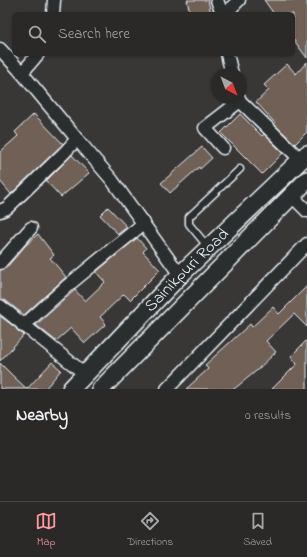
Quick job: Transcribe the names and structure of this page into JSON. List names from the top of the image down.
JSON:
{
  "streets": {
    "main road": ["Sainikpuri Road"]
  },
  "north": "bottom right",
  "page": {
    "search": "Search here",
    "heading": ["Nearby", "0 results"],
    "nav": ["Map", "Directions", "Saved"]
  }
}
